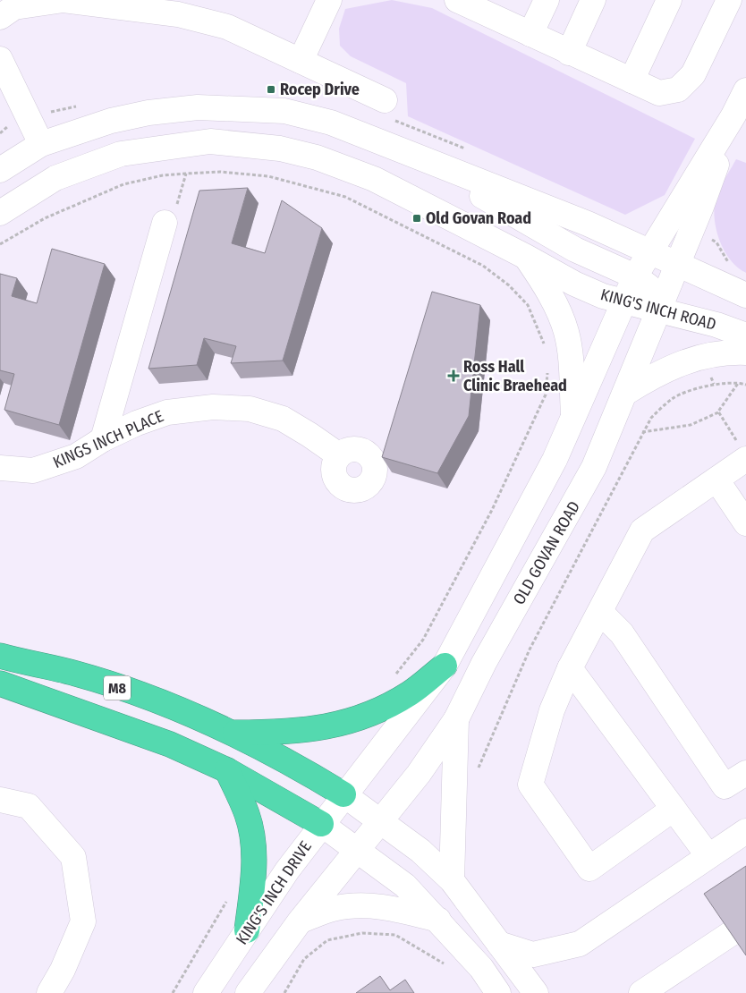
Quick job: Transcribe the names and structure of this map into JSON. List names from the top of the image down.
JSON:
{
  "streets": {
    "highway": ["M8"],
    "street": [
      "KING'S INCH ROAD",
      "KINGS INCH PLACE",
      "OLD GOVAN ROAD",
      "KING'S INCH DRIVE"
    ]
  },
  "crossings": [
    ["KING'S INCH ROAD", "OLD GOVAN ROAD"],
    ["OLD GOVAN ROAD", "M8"],
    ["OLD GOVAN ROAD", "KING'S INCH DRIVE"],
    ["M8", "KING'S INCH DRIVE"]
  ],
  "places": {
    "transit": ["Rocep Drive", "Old Govan Road"],
    "health": ["Ross Hall Clinic Braehead"]
  }
}
